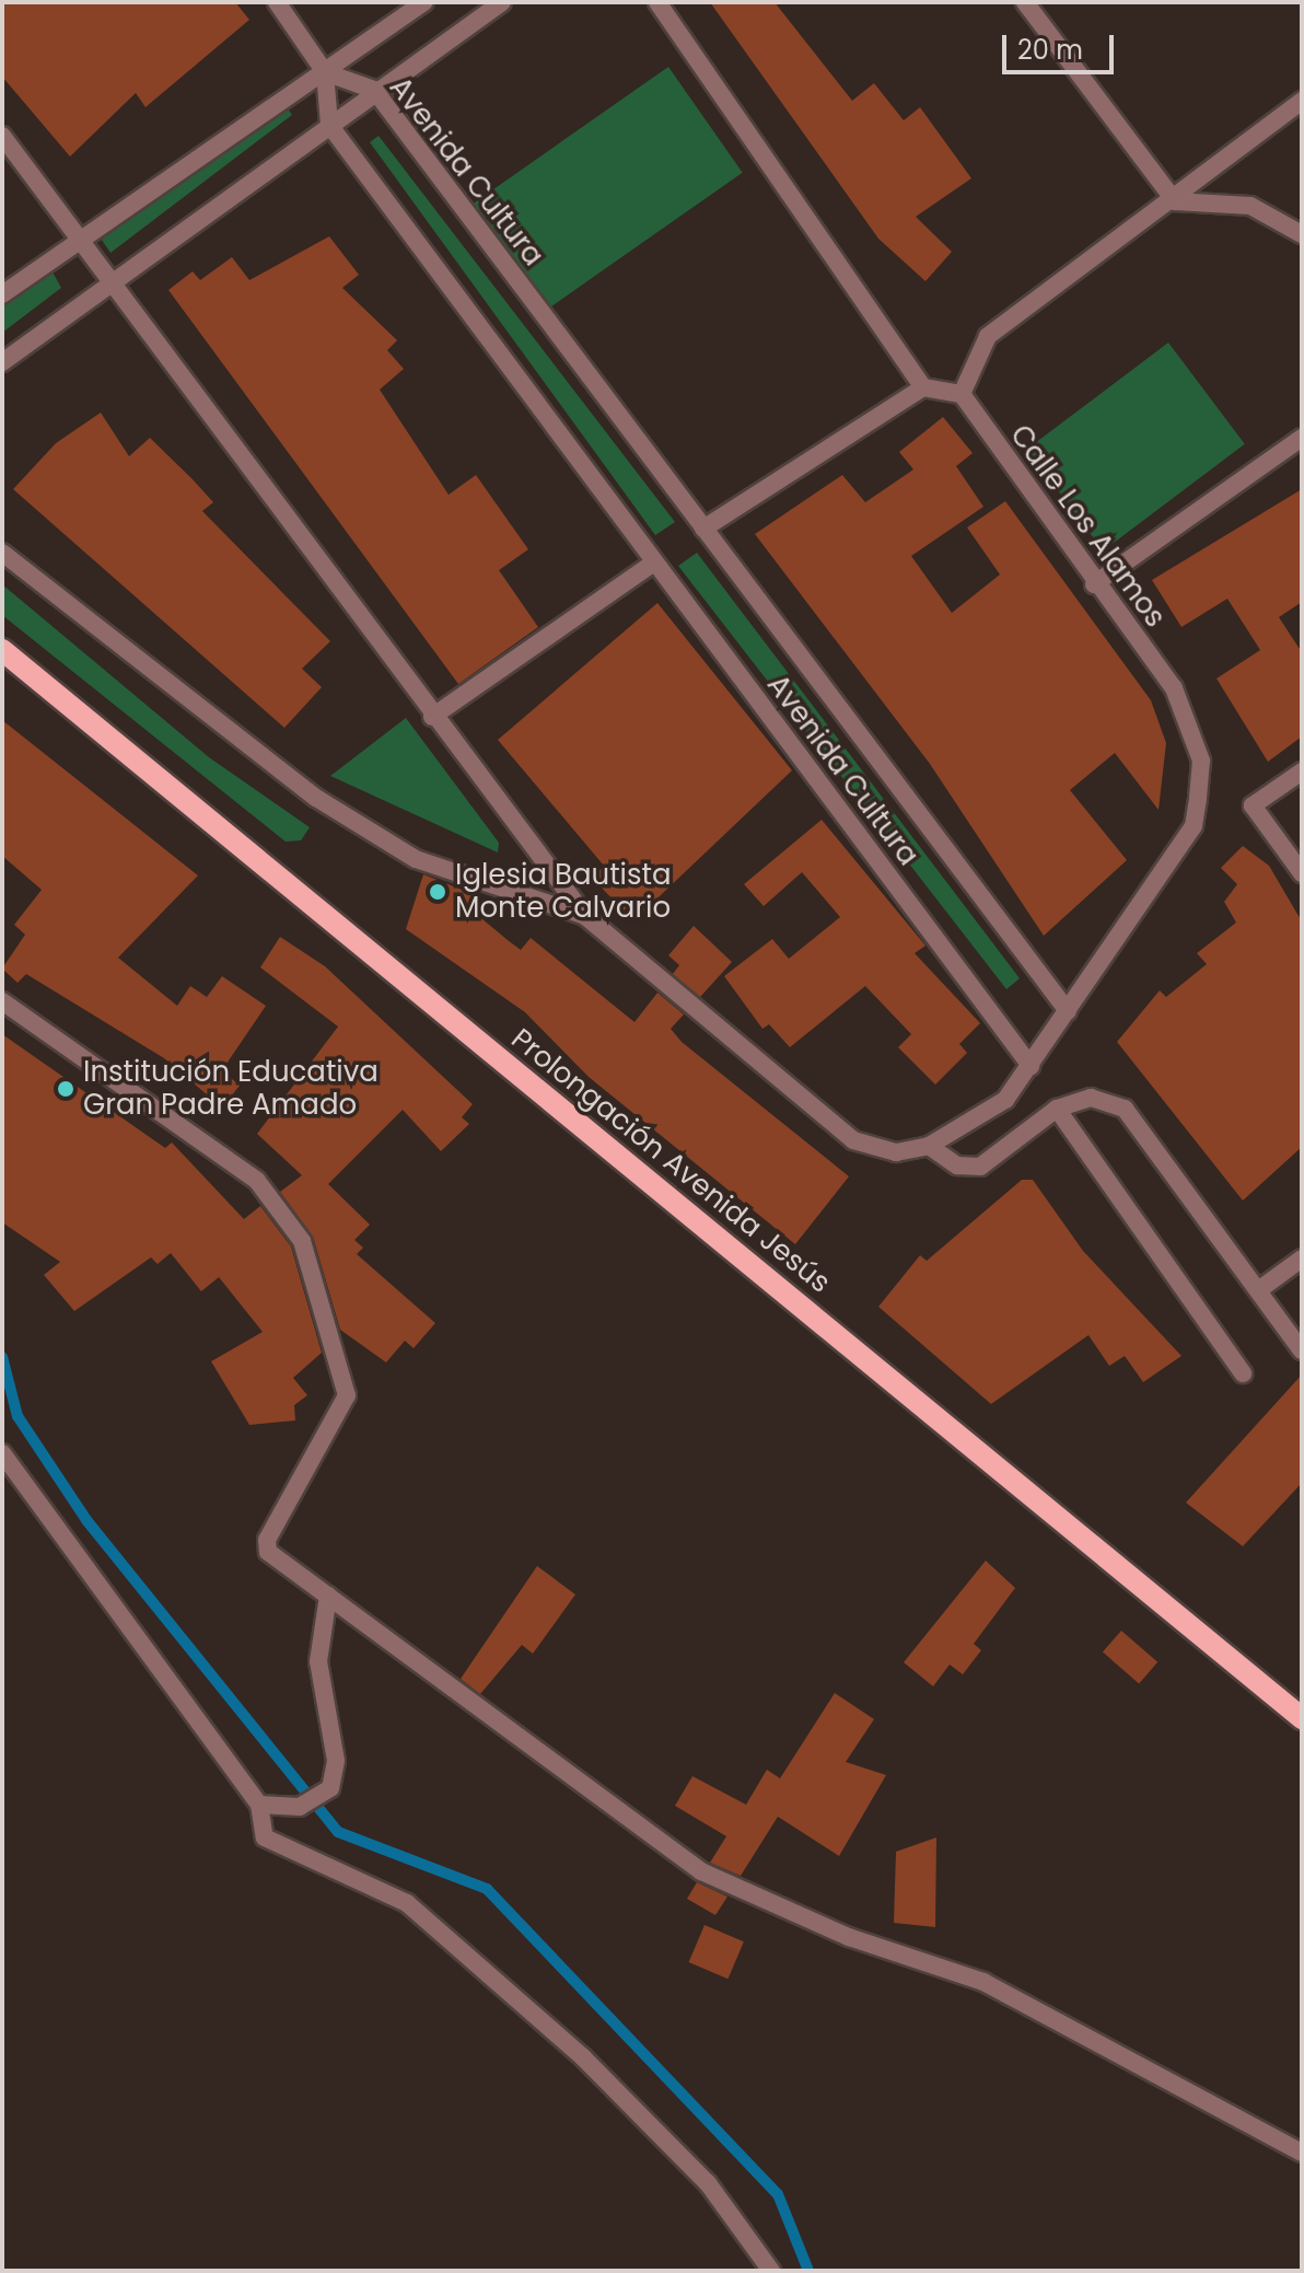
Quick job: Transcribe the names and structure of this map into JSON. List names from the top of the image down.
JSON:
{
  "streets": {
    "main road": ["Prolongación Avenida Jesús"],
    "street": ["Avenida Cultura", "Calle Los Alamos"]
  },
  "crossings": [
    ["Avenida Cultura", "Calle Los Alamos"]
  ],
  "places": ["Iglesia Bautista Monte Calvario", "Institución Educativa Gran Padre Amado"],
  "scale_bar": "20 m"
}
